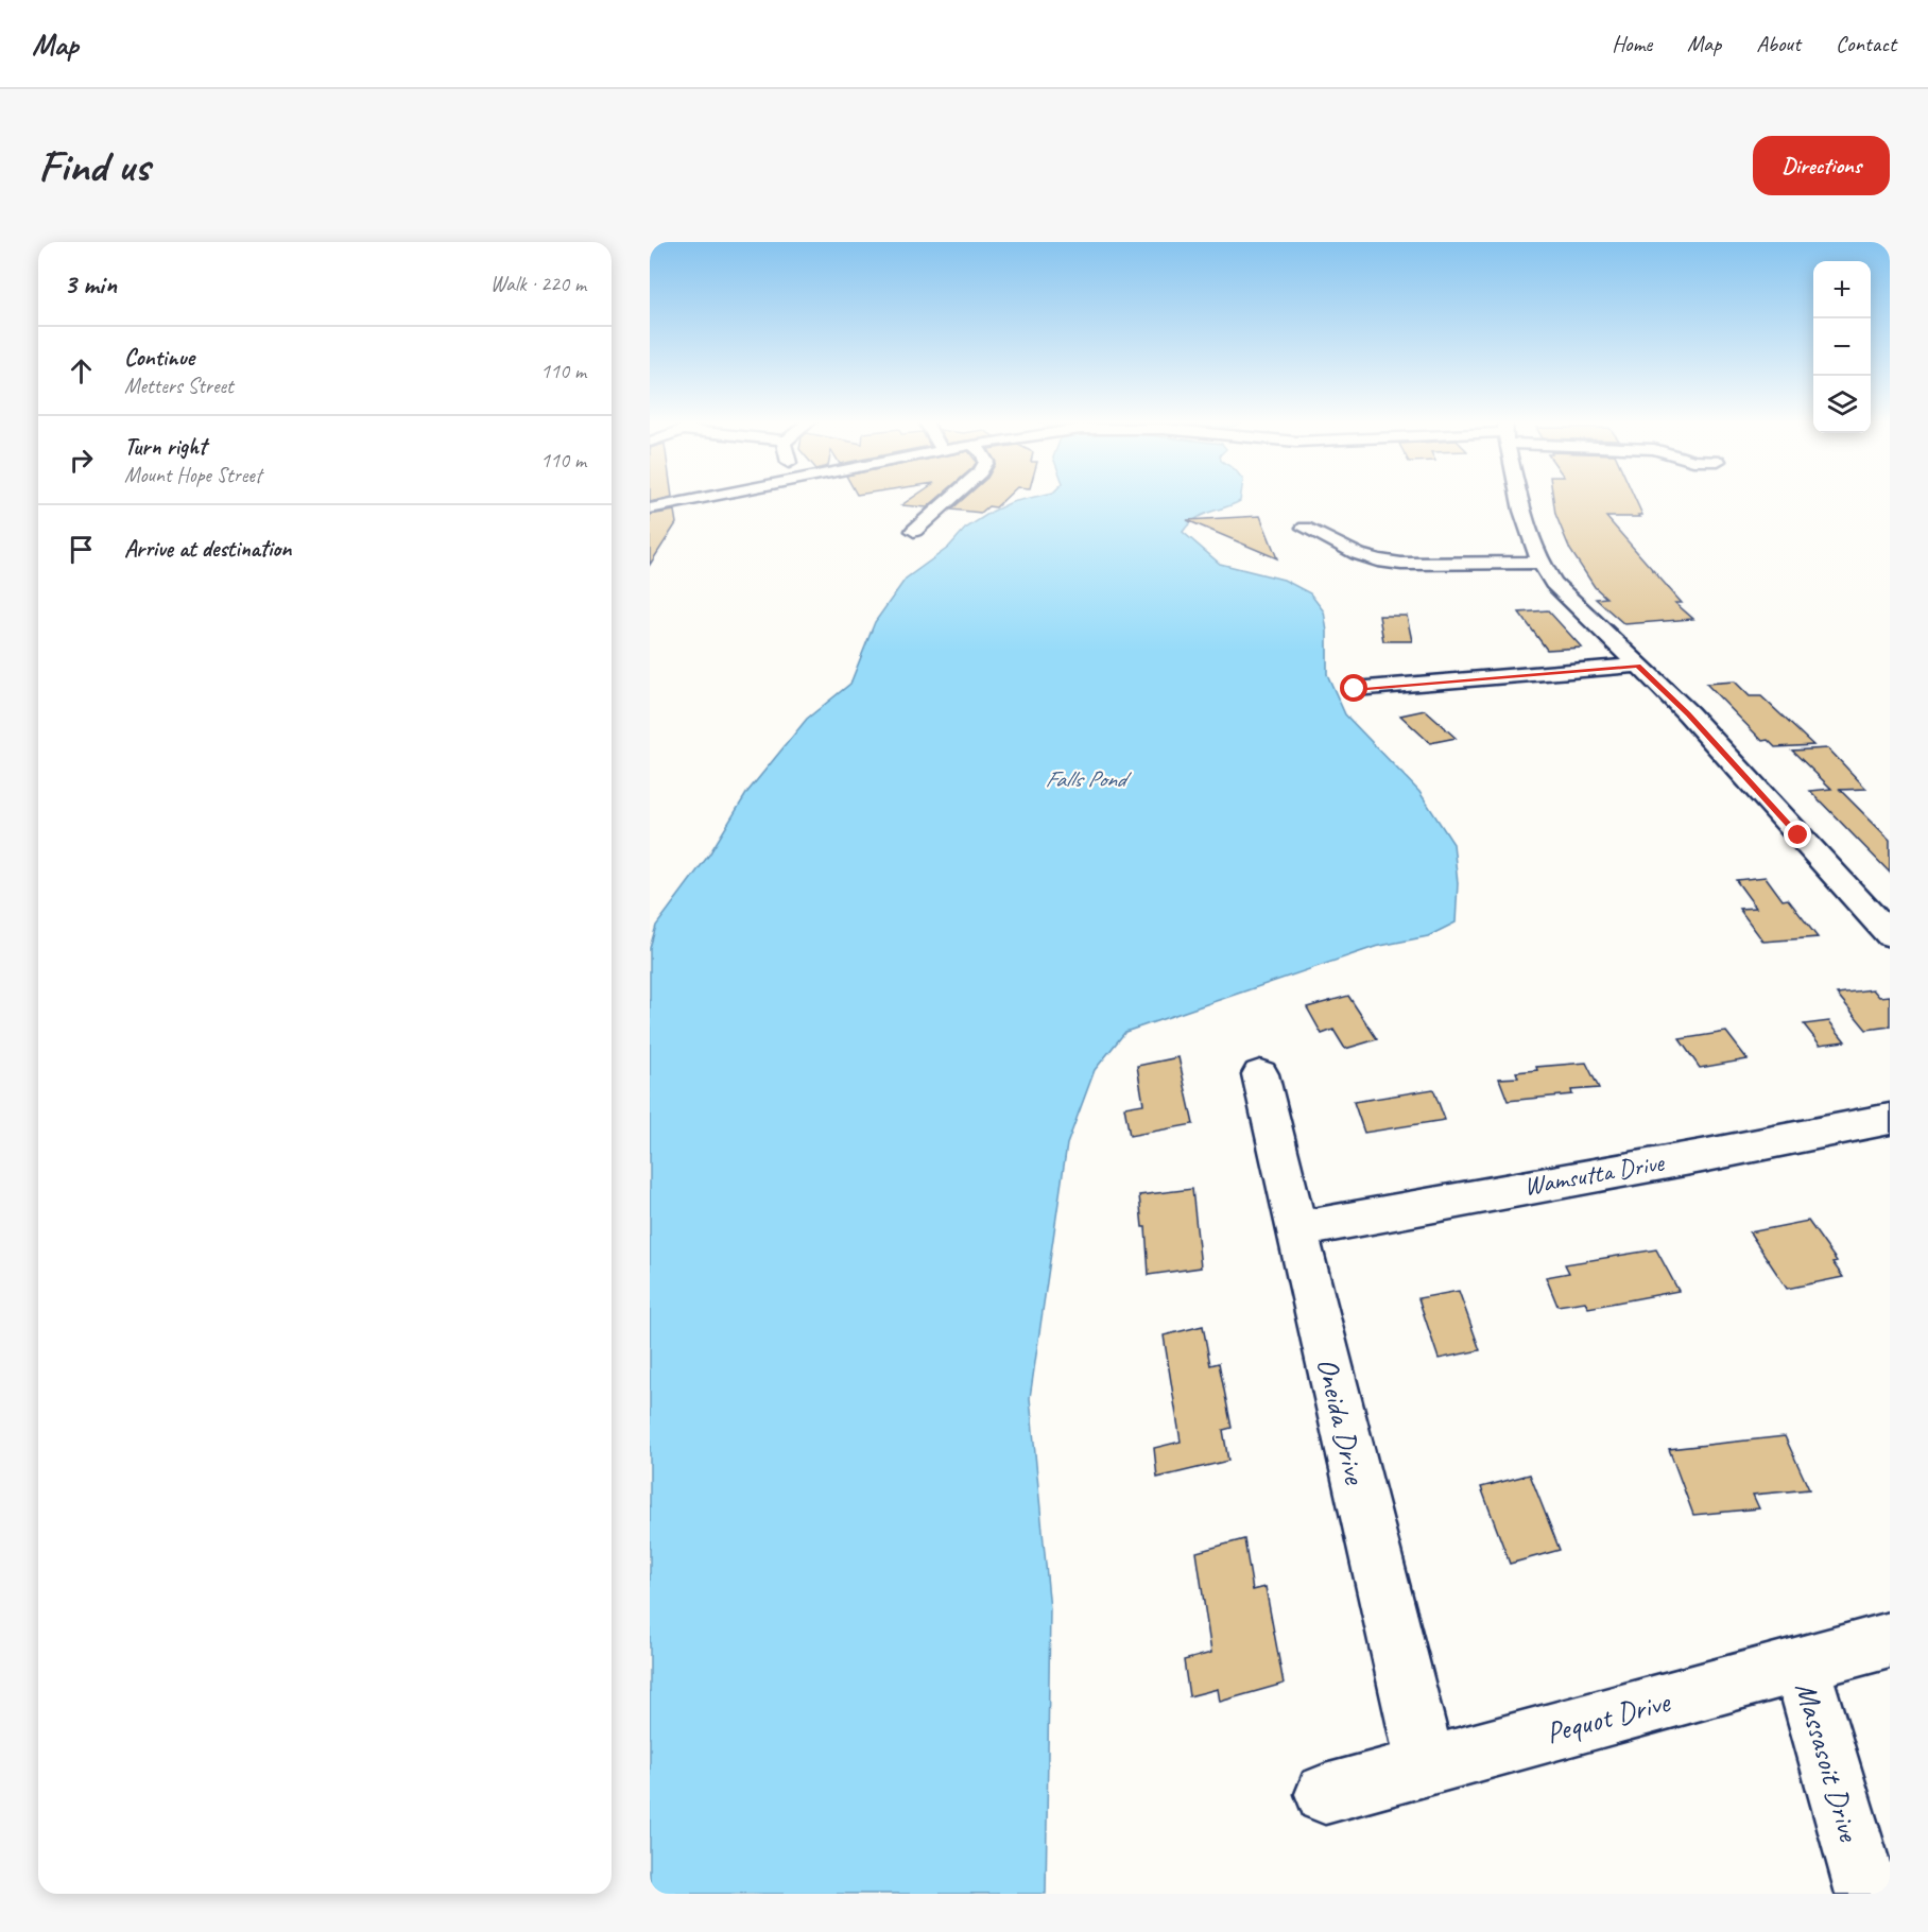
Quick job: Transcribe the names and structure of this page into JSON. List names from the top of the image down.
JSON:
{
  "streets": {
    "street": [
      "Wamsutta Drive",
      "Oneida Drive",
      "Pequot Drive",
      "Massasoit Drive"
    ]
  },
  "crossings": [
    ["Wamsutta Drive", "Oneida Drive"],
    ["Oneida Drive", "Pequot Drive"],
    ["Pequot Drive", "Massasoit Drive"]
  ],
  "water": ["Falls Pond"],
  "page": {
    "header": "Map",
    "nav": [
      "Home",
      "Map",
      "About",
      "Contact"
    ],
    "buttons": "Directions",
    "title": "Find us",
    "heading": ["3 min", "Walk · 220 m"],
    "map_buttons": ["+", "−"],
    "list": [
      ["Continue", "Metters Street", "110 m"],
      ["Turn right", "Mount Hope Street", "110 m"],
      "Arrive at destination"
    ]
  }
}
